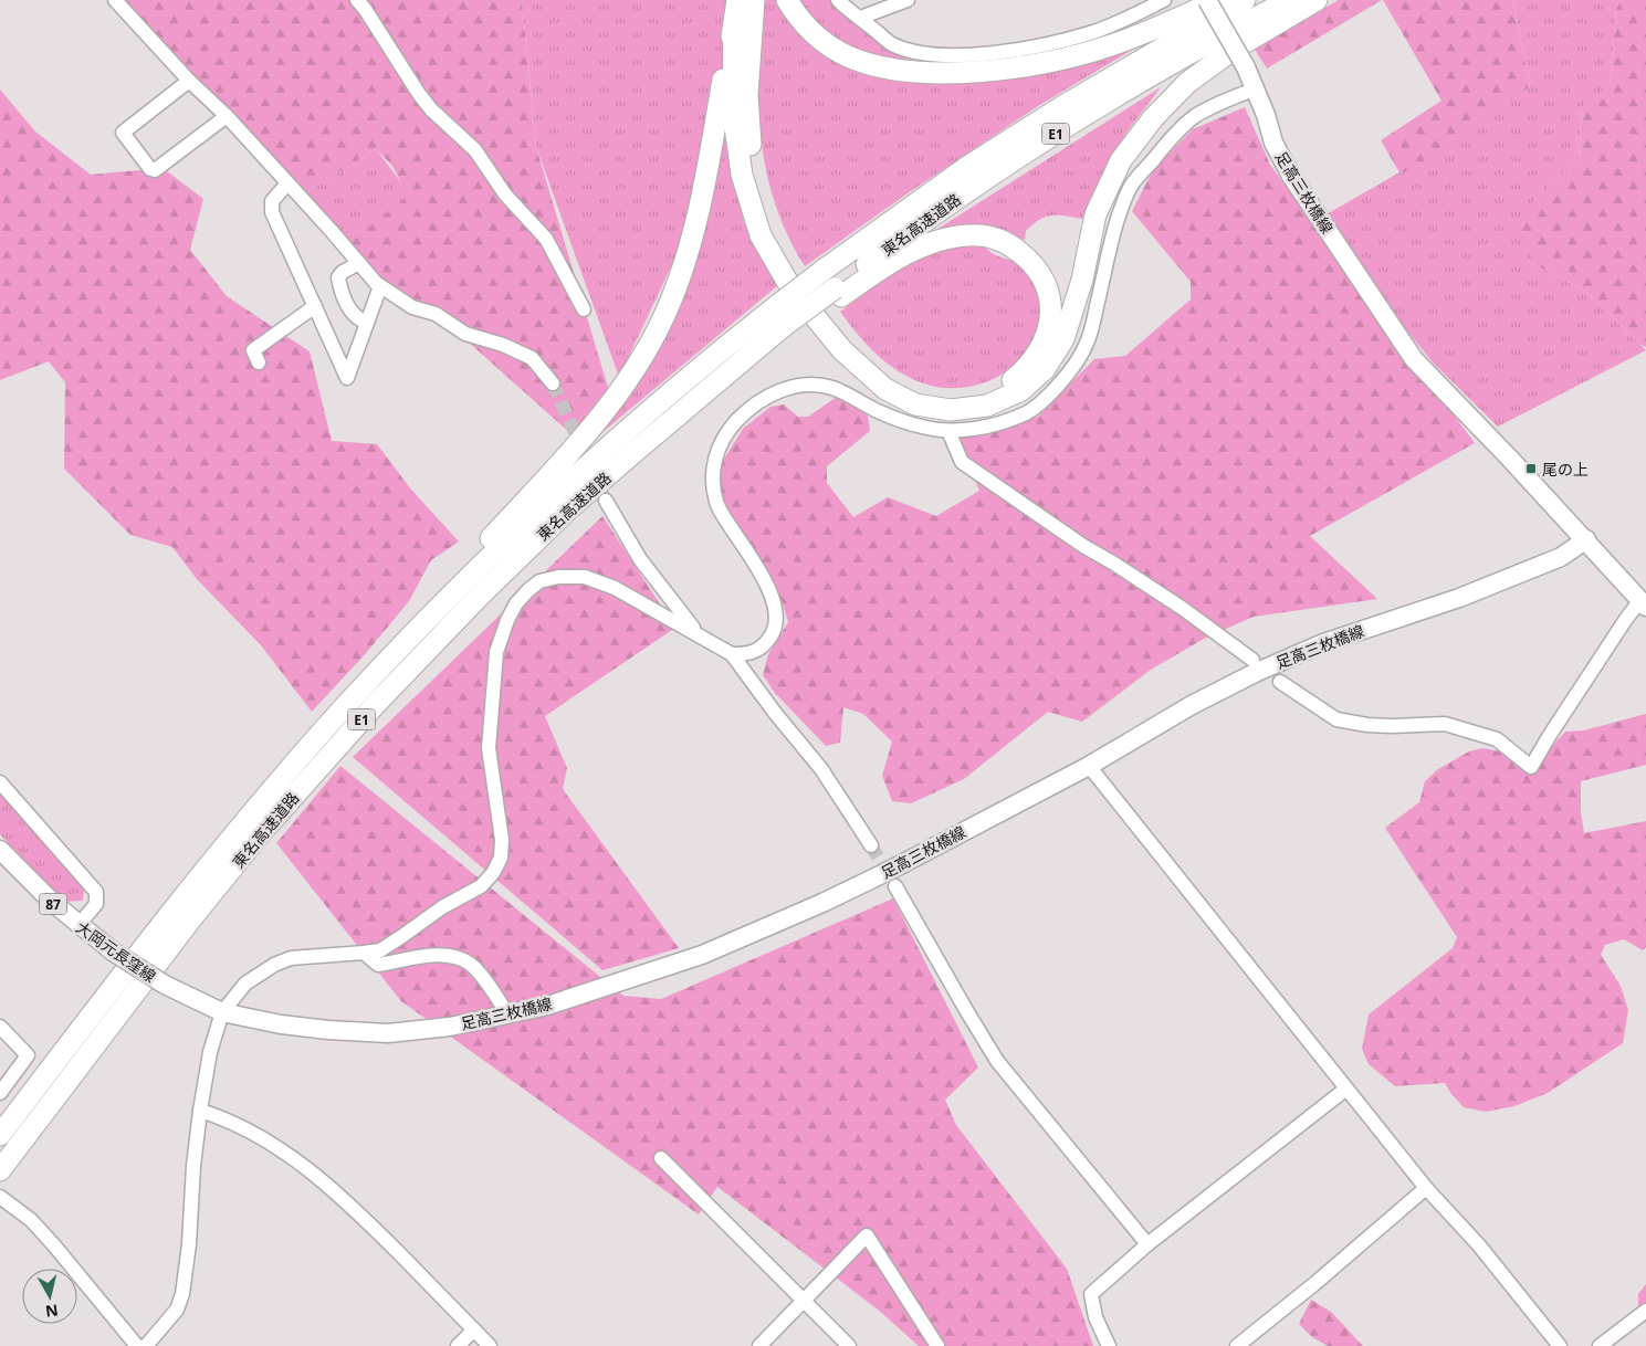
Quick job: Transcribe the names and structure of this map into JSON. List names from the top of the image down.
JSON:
{
  "streets": {
    "highway": ["E1", "東名高速道路"],
    "main road": ["足高三枚橋線", "87", "大岡元長窪線"]
  },
  "crossings": [
    ["足高三枚橋線", "大岡元長窪線"]
  ],
  "places": {
    "transit": ["尾の上"]
  },
  "north": "bottom"
}
